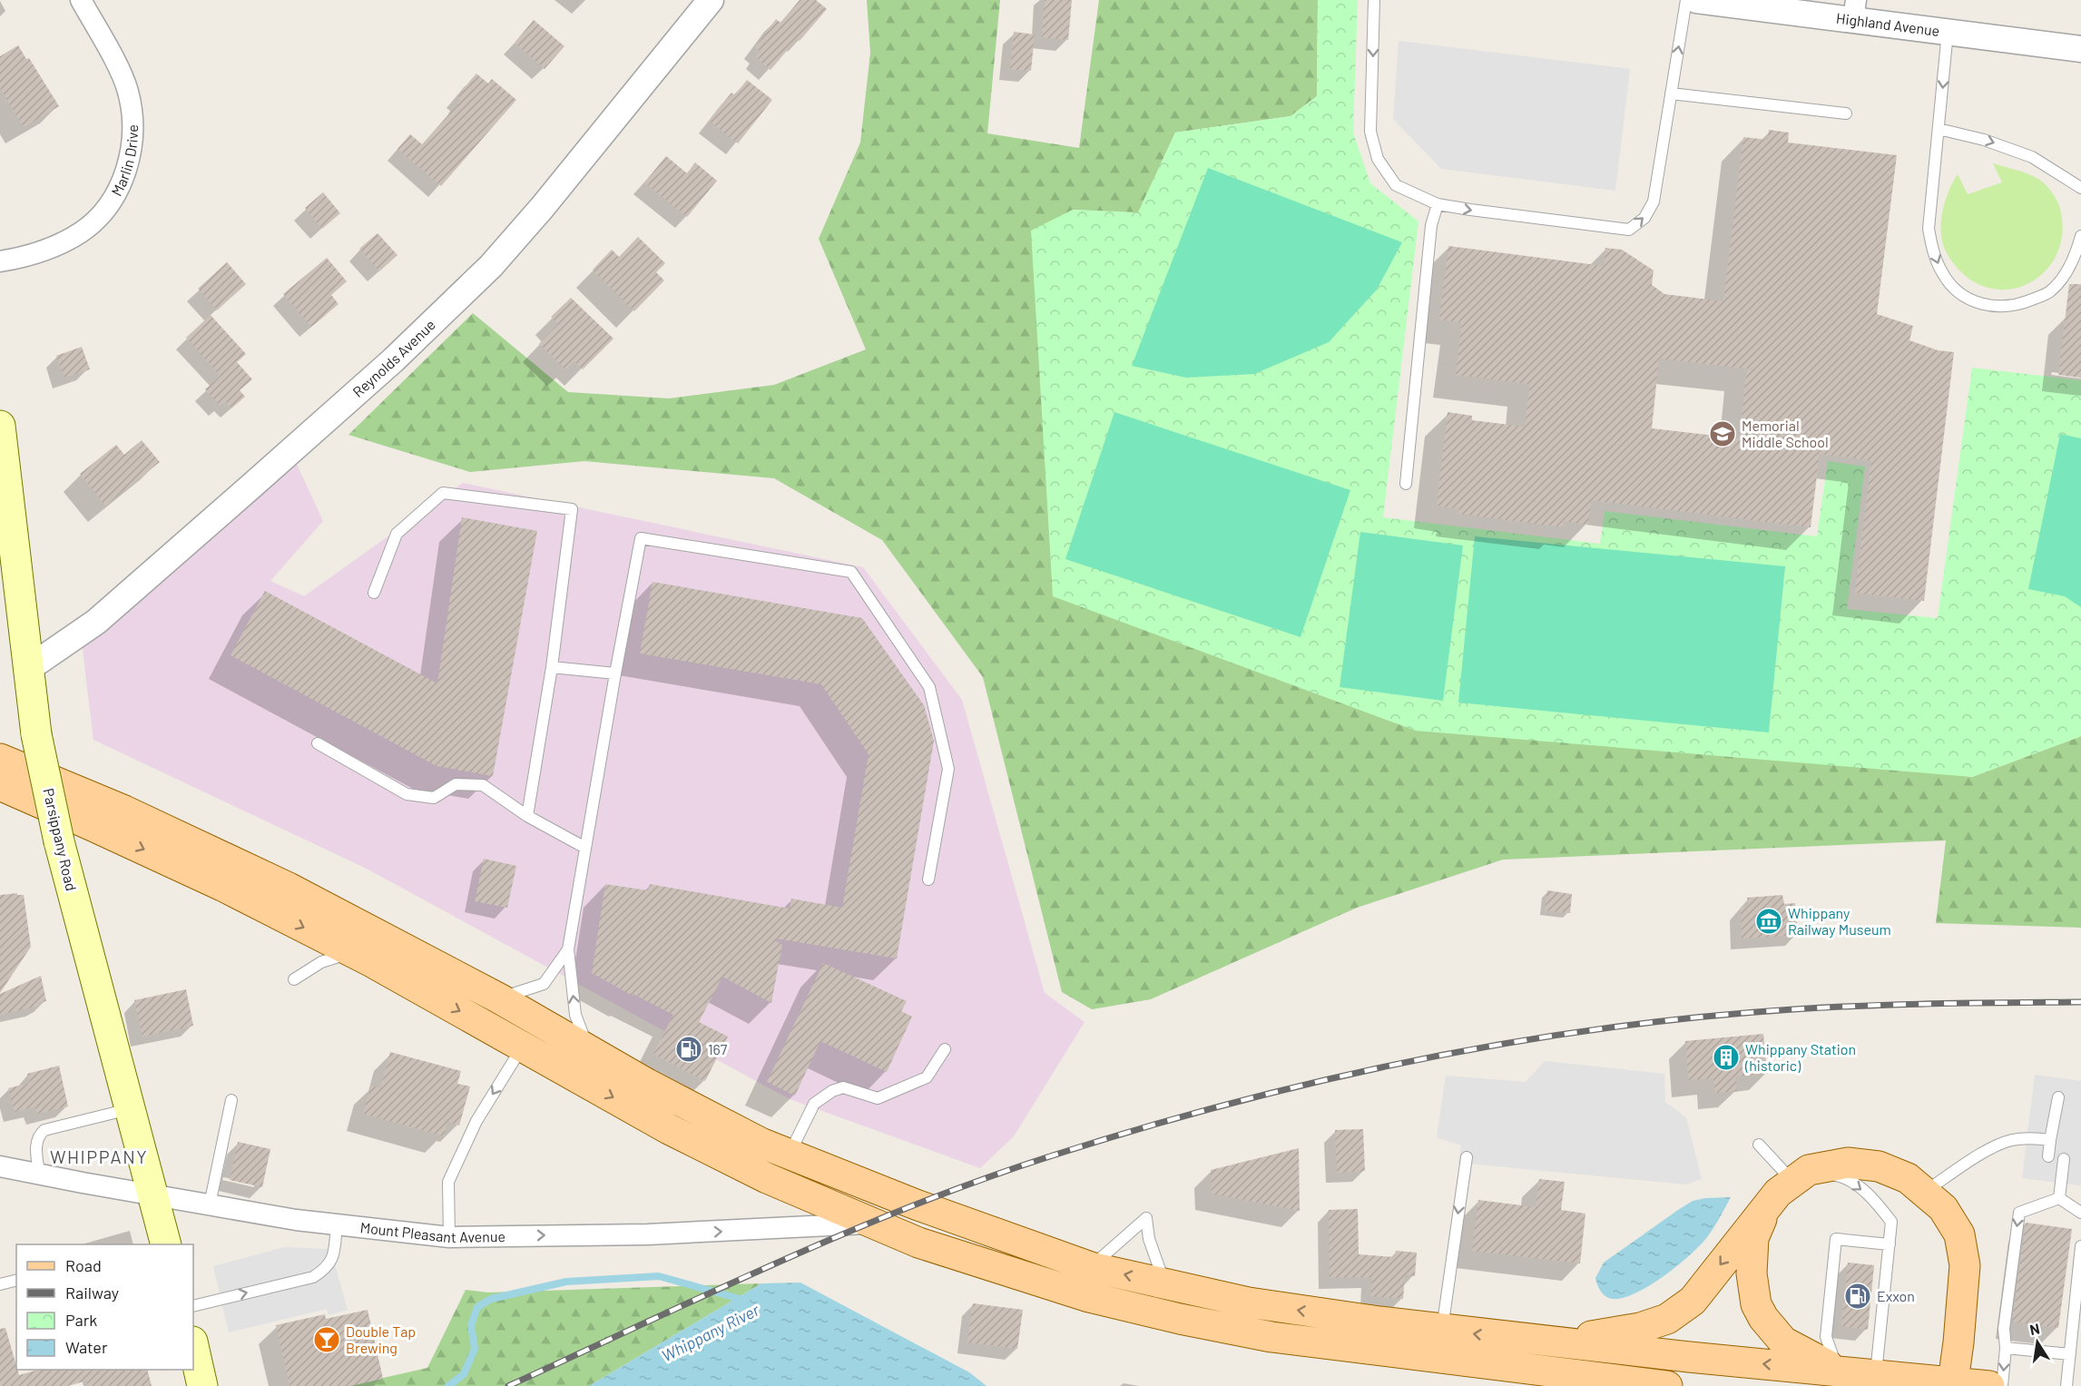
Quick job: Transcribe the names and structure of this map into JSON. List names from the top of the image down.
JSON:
{
  "streets": {
    "main road": ["Parsippany Road"],
    "street": [
      "Highland Avenue",
      "Marlin Drive",
      "Reynolds Avenue",
      "Mount Pleasant Avenue"
    ]
  },
  "crossings": [
    ["Reynolds Avenue", "Parsippany Road"],
    ["Parsippany Road", "Mount Pleasant Avenue"]
  ],
  "one_way": ["Mount Pleasant Avenue"],
  "districts": ["WHIPPANY"],
  "water": ["Whippany River"],
  "places": {
    "school or university": ["Memorial Middle School"],
    "museum": ["Whippany Railway Museum"],
    "fuel station": ["167", "Exxon"],
    "building": ["Whippany Station (historic)"],
    "bar": ["Double Tap Brewing"]
  },
  "legend": [
    "Road",
    "Railway",
    "Park",
    "Water"
  ],
  "north": "top"
}
